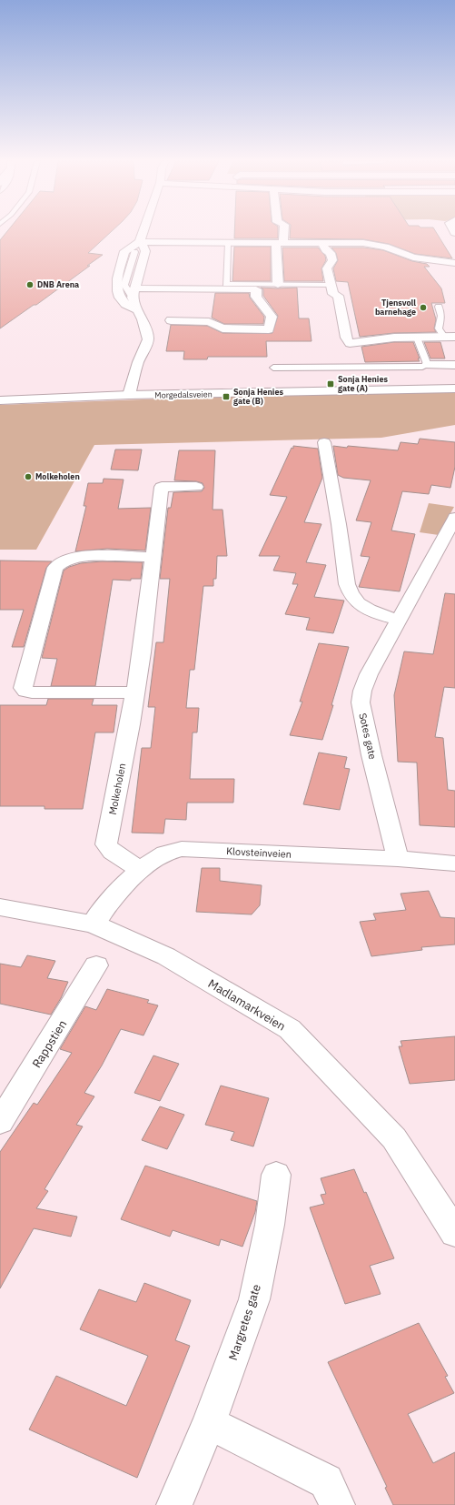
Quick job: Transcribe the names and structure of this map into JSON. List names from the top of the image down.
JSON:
{
  "streets": {
    "street": [
      "Morgedalsveien",
      "Sotes gate",
      "Molkeholen",
      "Klovsteinveien",
      "Madlamarkveien",
      "Rappstien",
      "Margretes gate"
    ]
  },
  "crossings": [
    ["Sotes gate", "Klovsteinveien"],
    ["Molkeholen", "Klovsteinveien"],
    ["Klovsteinveien", "Madlamarkveien"]
  ],
  "places": {
    "other": ["DNB Arena", "Tjensvoll barnehage", "Molkeholen"],
    "transit": ["Sonja Henies gate (A)", "Sonja Henies gate (B)"]
  }
}
